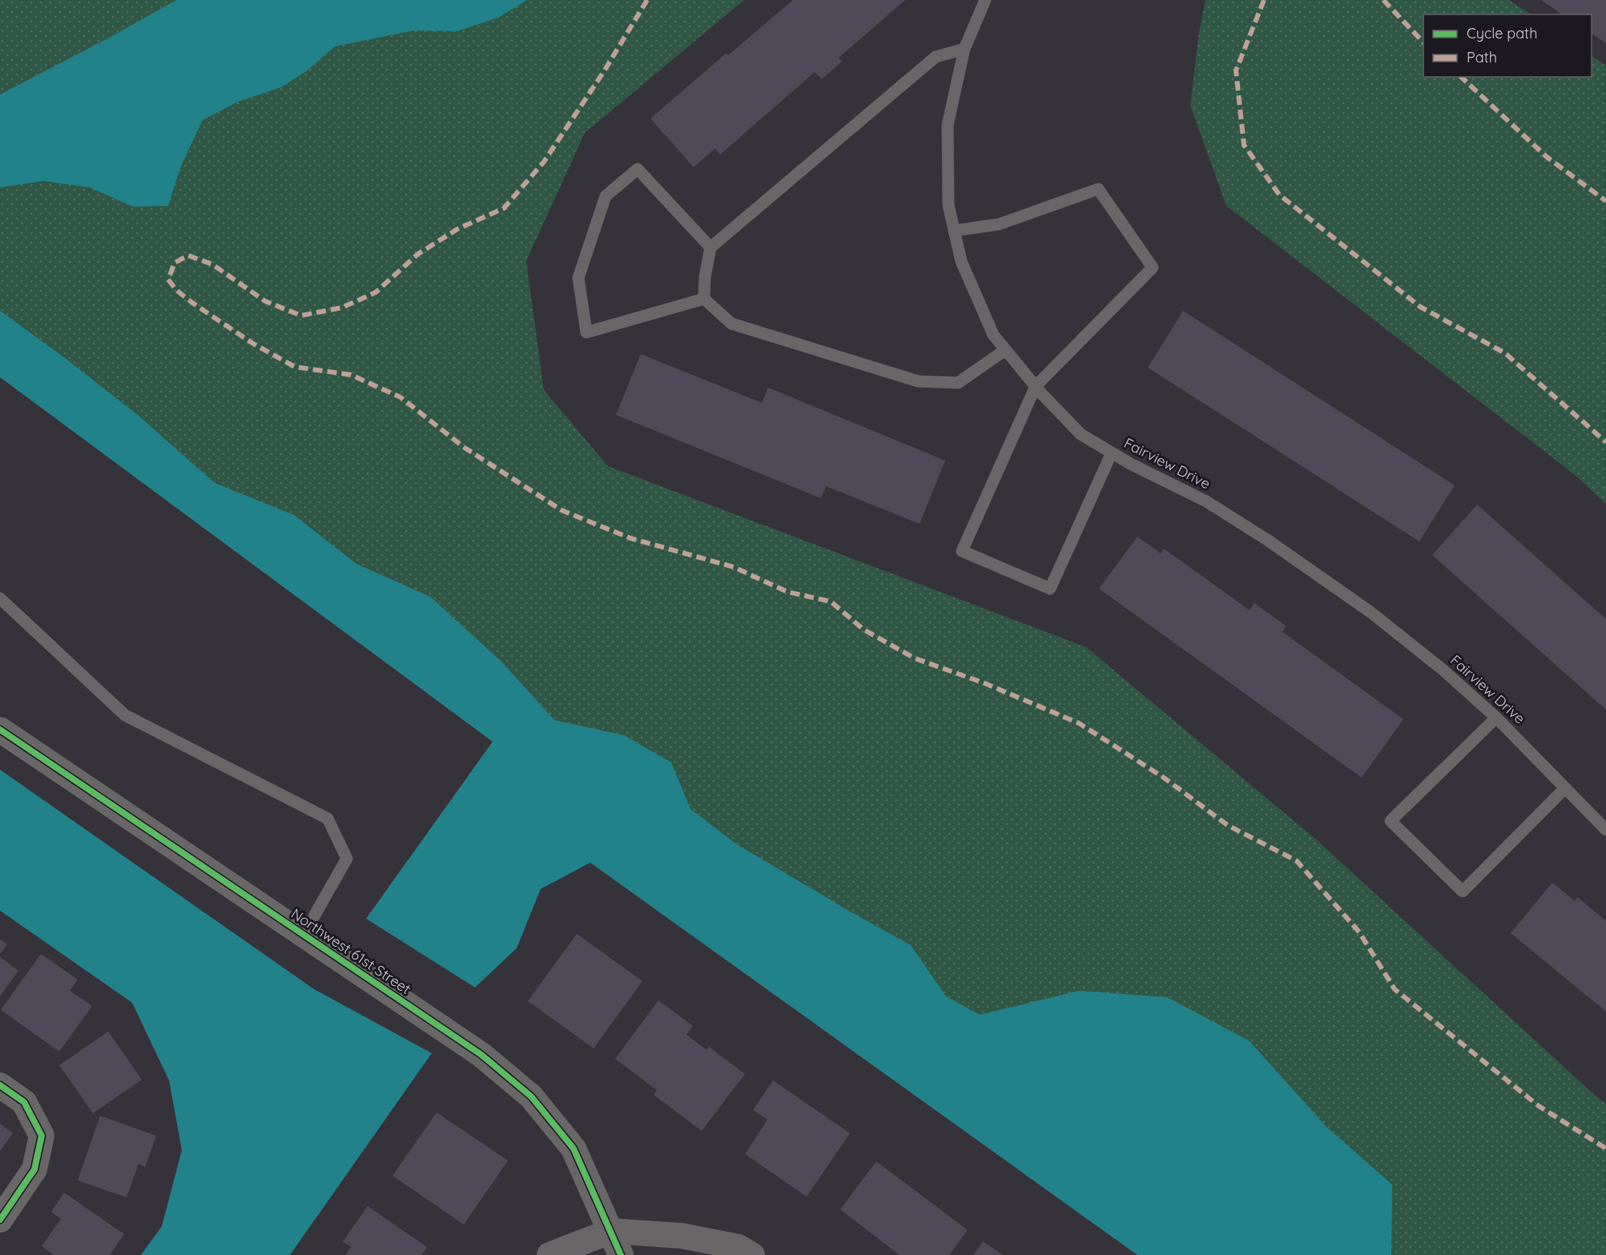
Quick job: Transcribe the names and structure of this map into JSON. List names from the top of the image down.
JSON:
{
  "streets": {
    "street": ["Northwest 61st Street"],
    "lane": ["Fairview Drive"]
  },
  "legend": ["Cycle path", "Path"]
}
